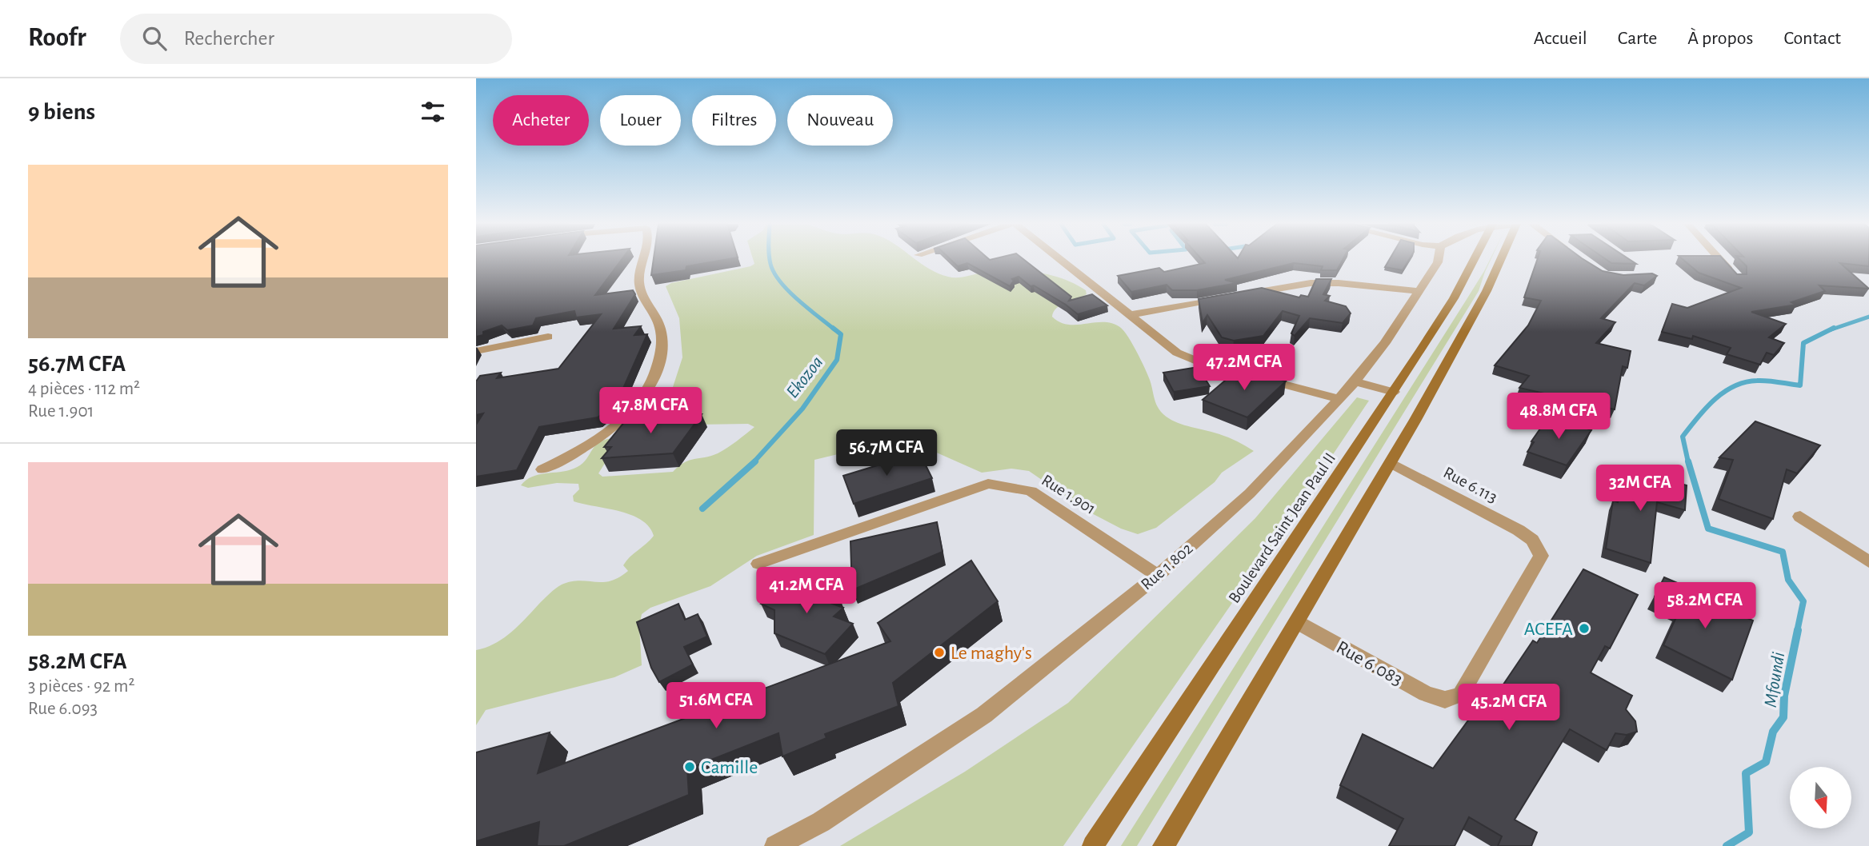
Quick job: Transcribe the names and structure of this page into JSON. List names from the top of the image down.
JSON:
{
  "streets": {
    "main road": ["Boulevard Saint Jean Paul II"],
    "street": [
      "Rue 6.113",
      "Rue 1.901",
      "Rue 1.802",
      "Rue 6.083"
    ]
  },
  "crossings": [
    ["Rue 6.113", "Rue 6.083"],
    ["Rue 1.901", "Rue 1.802"]
  ],
  "water": ["Ekozoa", "Mfoundi"],
  "places": ["ACEFA", "Le maghy's", "Camille"],
  "north": "bottom",
  "page": {
    "header": "Roofr",
    "search": "Rechercher",
    "nav": [
      "Accueil",
      "Carte",
      "À propos",
      "Contact"
    ],
    "heading": "9 biens",
    "chip": [
      "Acheter",
      "Louer",
      "Filtres",
      "Nouveau"
    ],
    "list": [
      {
        "name": "56.7M CFA",
        "note": "4 pièces · 112 m² · Rue 1.901"
      },
      {
        "name": "58.2M CFA",
        "note": "3 pièces · 92 m² · Rue 6.093"
      }
    ],
    "price": [
      "47.2M CFA",
      "47.8M CFA",
      "48.8M CFA",
      "56.7M CFA",
      "32M CFA",
      "41.2M CFA",
      "58.2M CFA",
      "51.6M CFA",
      "45.2M CFA"
    ]
  }
}
